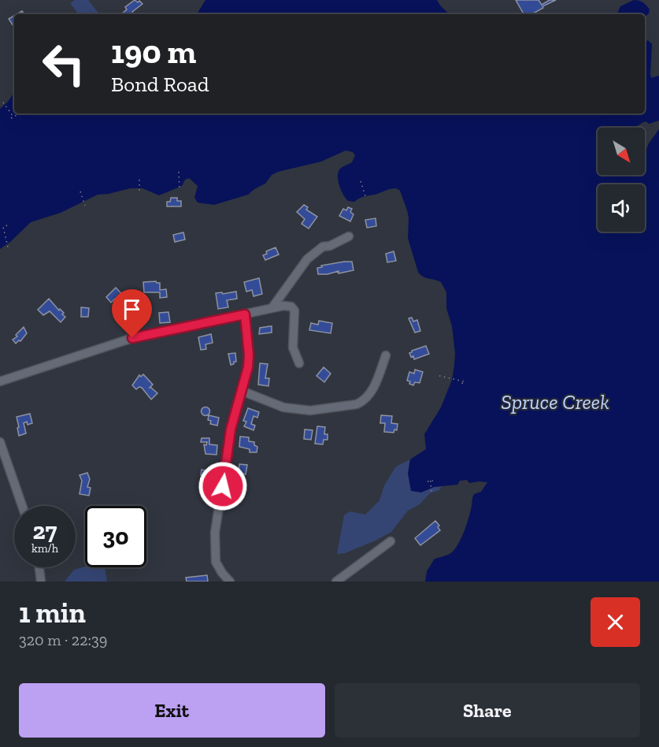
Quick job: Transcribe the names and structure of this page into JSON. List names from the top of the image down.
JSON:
{
  "water": ["Spruce Creek"],
  "north": "bottom right",
  "page": {
    "turn": ["190 m", "Bond Road"],
    "speed": "27 km/h",
    "limit": "30",
    "heading": ["1 min", "320 m · 22:39"],
    "buttons": ["Exit", "Share"]
  }
}
